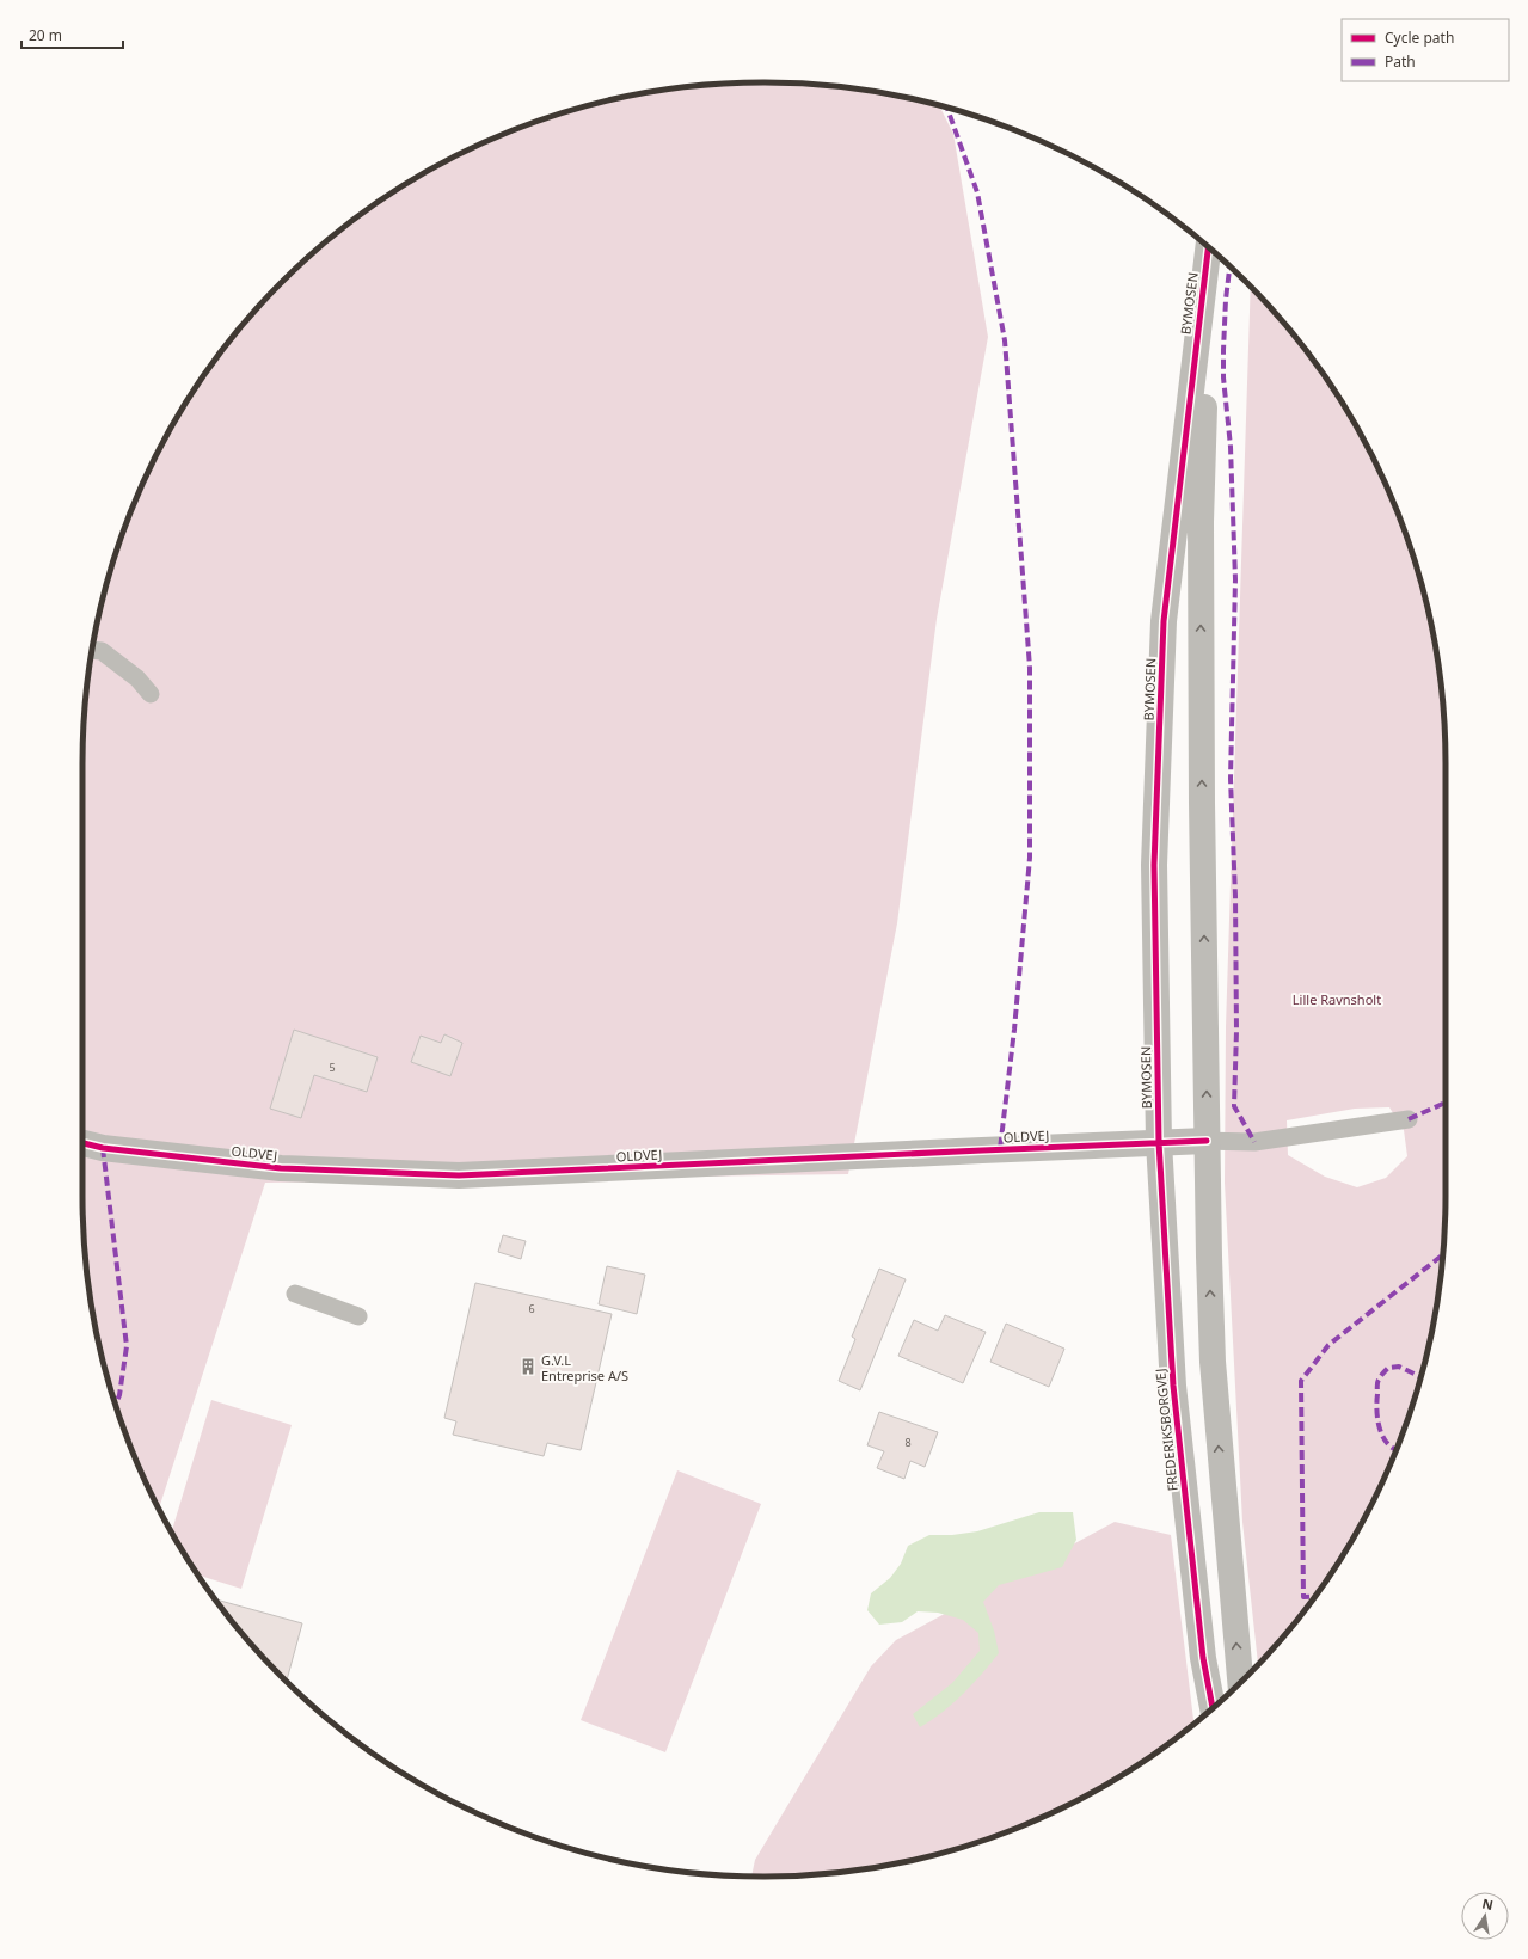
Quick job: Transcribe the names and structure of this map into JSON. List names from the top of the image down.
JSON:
{
  "streets": {
    "street": ["BYMOSEN", "OLDVEJ", "FREDERIKSBORGVEJ"]
  },
  "crossings": [
    ["BYMOSEN", "OLDVEJ"],
    ["BYMOSEN", "FREDERIKSBORGVEJ"],
    ["OLDVEJ", "FREDERIKSBORGVEJ"]
  ],
  "parks": ["Lille Ravnsholt"],
  "places": {
    "building": ["G.V.L Entreprise A/S"]
  },
  "house_numbers": ["5", "6", "8"],
  "legend": ["Cycle path", "Path"],
  "scale_bar": "20 m",
  "north": "top"
}
